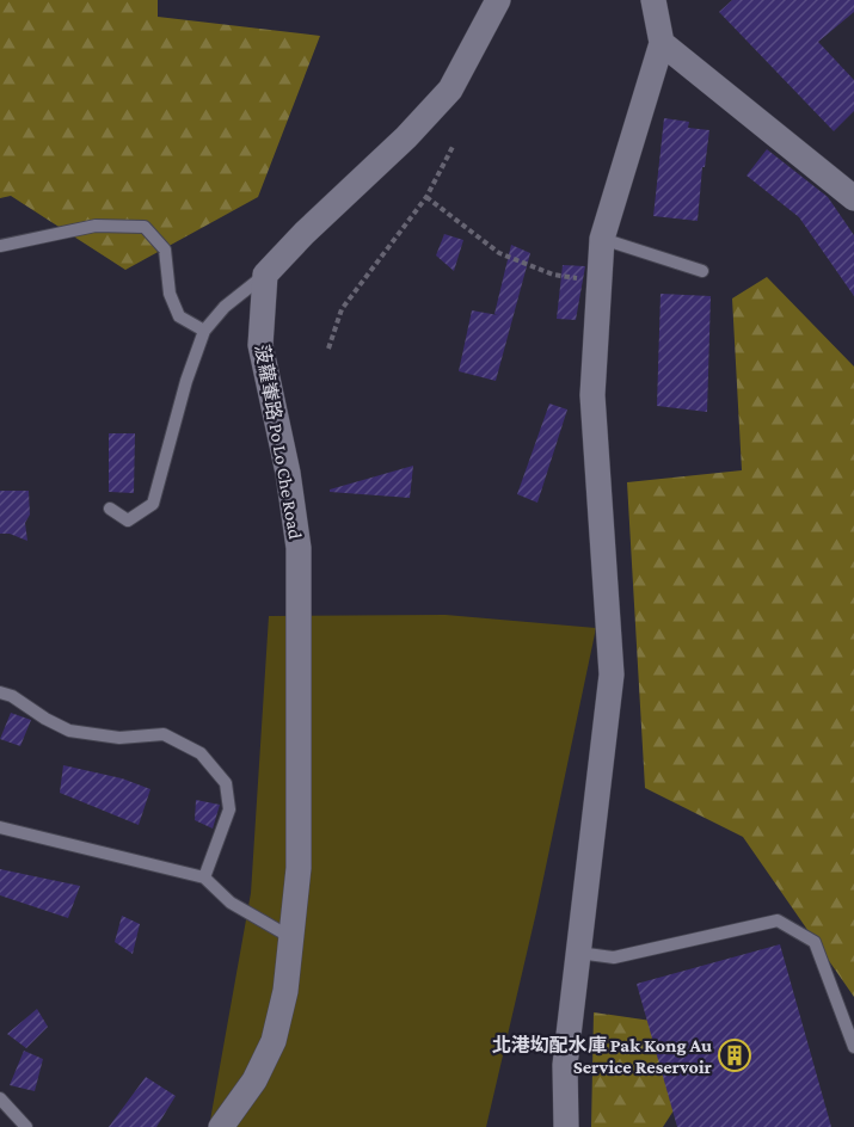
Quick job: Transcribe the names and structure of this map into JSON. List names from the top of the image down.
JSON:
{
  "streets": {
    "street": ["菠蘿輋路 Po Lo Che Road"]
  },
  "places": {
    "building": ["北港㘭配水庫 Pak Kong Au Service Reservoir"]
  }
}
